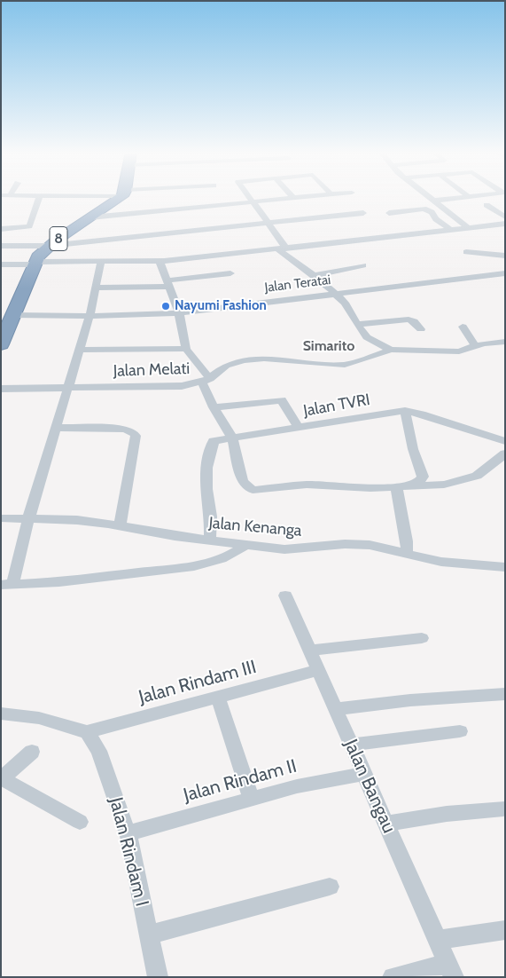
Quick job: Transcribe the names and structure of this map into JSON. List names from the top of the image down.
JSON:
{
  "streets": {
    "highway": ["8"],
    "street": [
      "Jalan Teratai",
      "Jalan Melati",
      "Jalan TVRI",
      "Jalan Kenanga",
      "Jalan Rindam III",
      "Jalan Rindam II",
      "Jalan Bangau",
      "Jalan Rindam I"
    ]
  },
  "crossings": [
    ["8", "Jalan Teratai"],
    ["Jalan TVRI", "Jalan Kenanga"],
    ["Jalan Rindam III", "Jalan Bangau"],
    ["Jalan Rindam III", "Jalan Rindam I"],
    ["Jalan Rindam II", "Jalan Bangau"],
    ["Jalan Rindam II", "Jalan Rindam I"]
  ],
  "districts": ["Simarito"],
  "places": ["Nayumi Fashion"]
}
